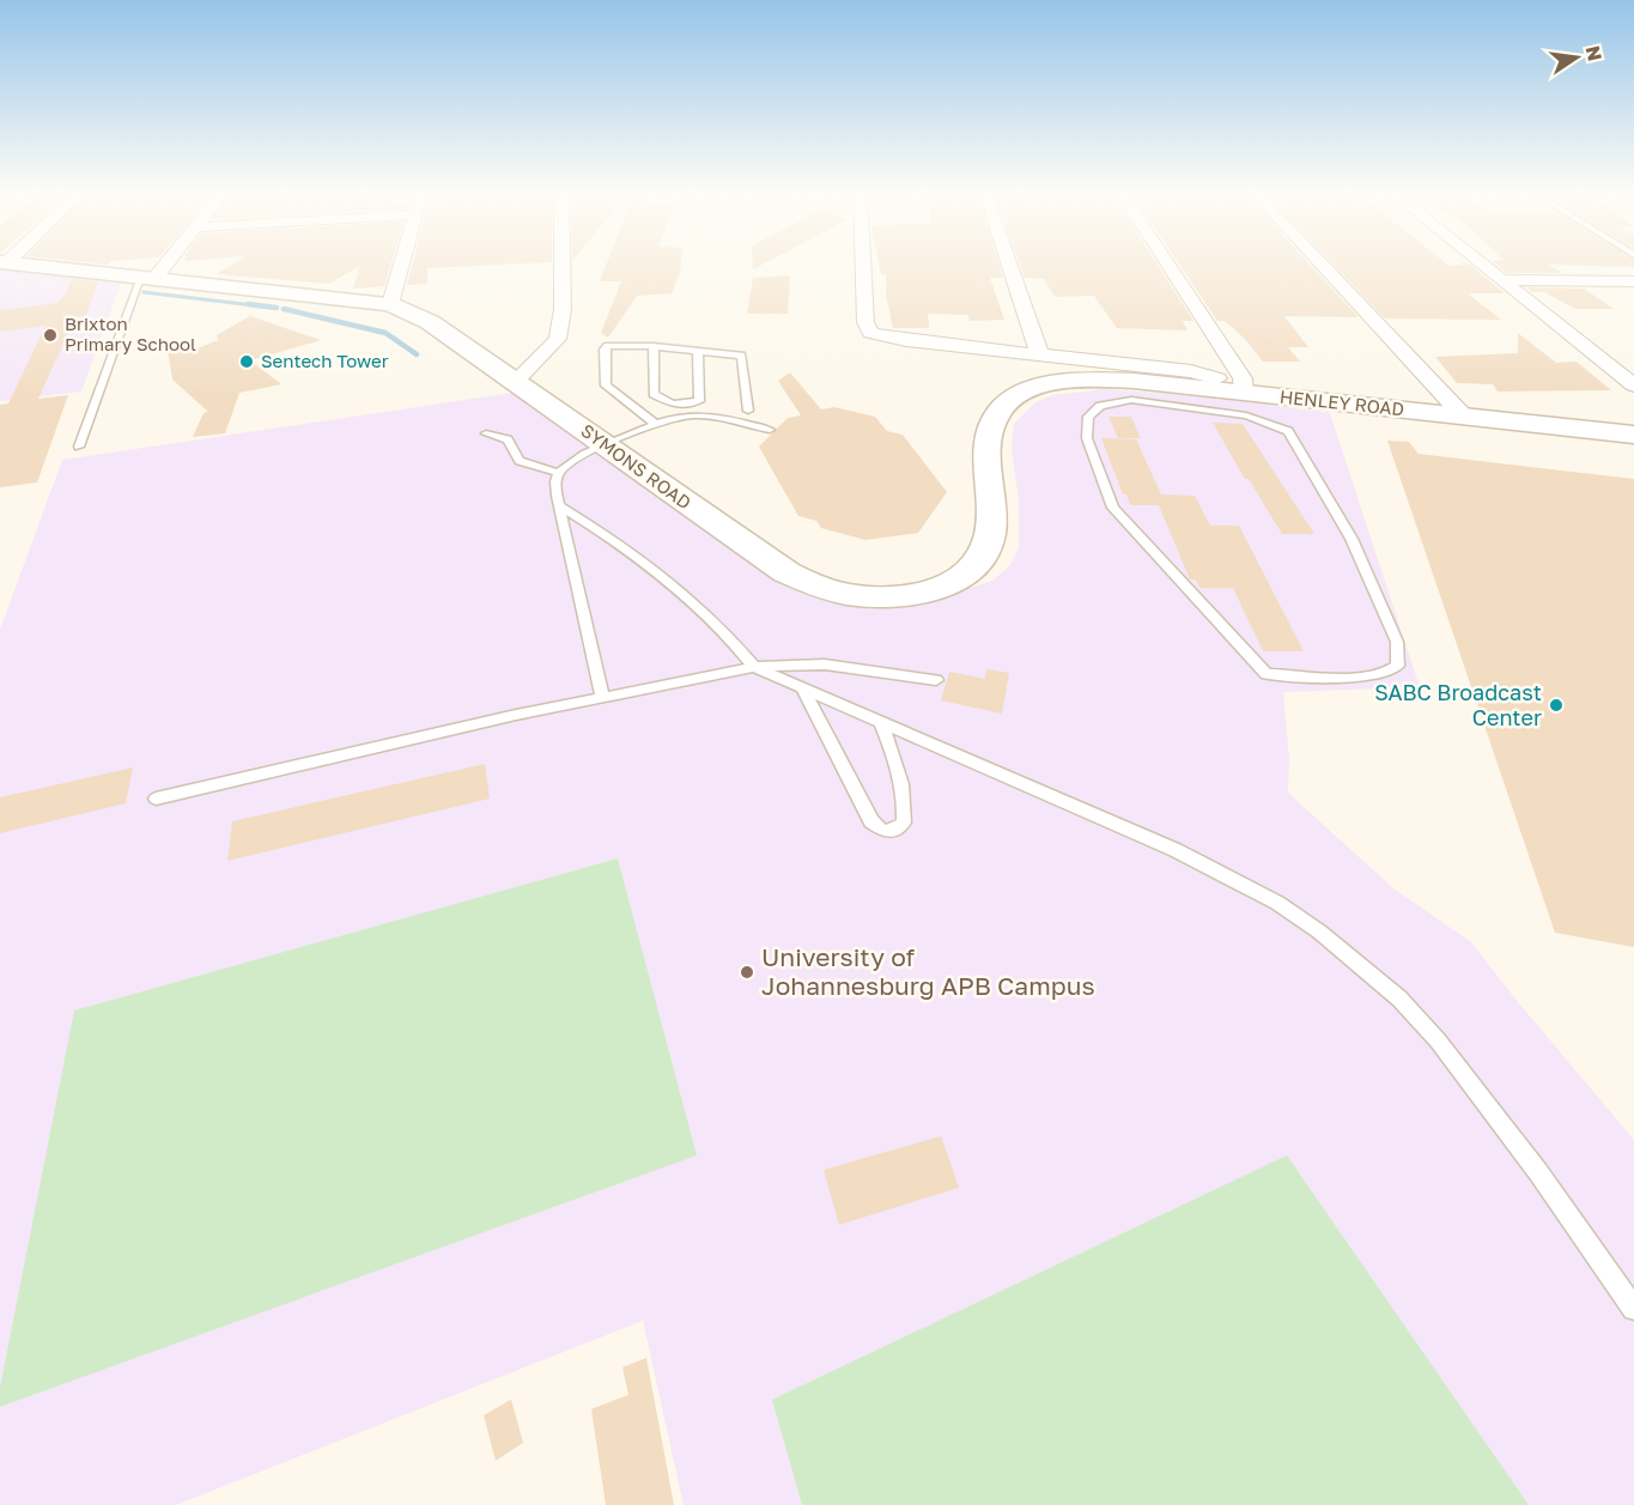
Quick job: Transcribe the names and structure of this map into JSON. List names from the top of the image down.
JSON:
{
  "streets": {
    "main road": ["HENLEY ROAD", "SYMONS ROAD"]
  },
  "crossings": [
    ["HENLEY ROAD", "SYMONS ROAD"]
  ],
  "places": [
    "Brixton Primary School",
    "Sentech Tower",
    "SABC Broadcast Center",
    "University of Johannesburg APB Campus"
  ],
  "north": "right"
}
